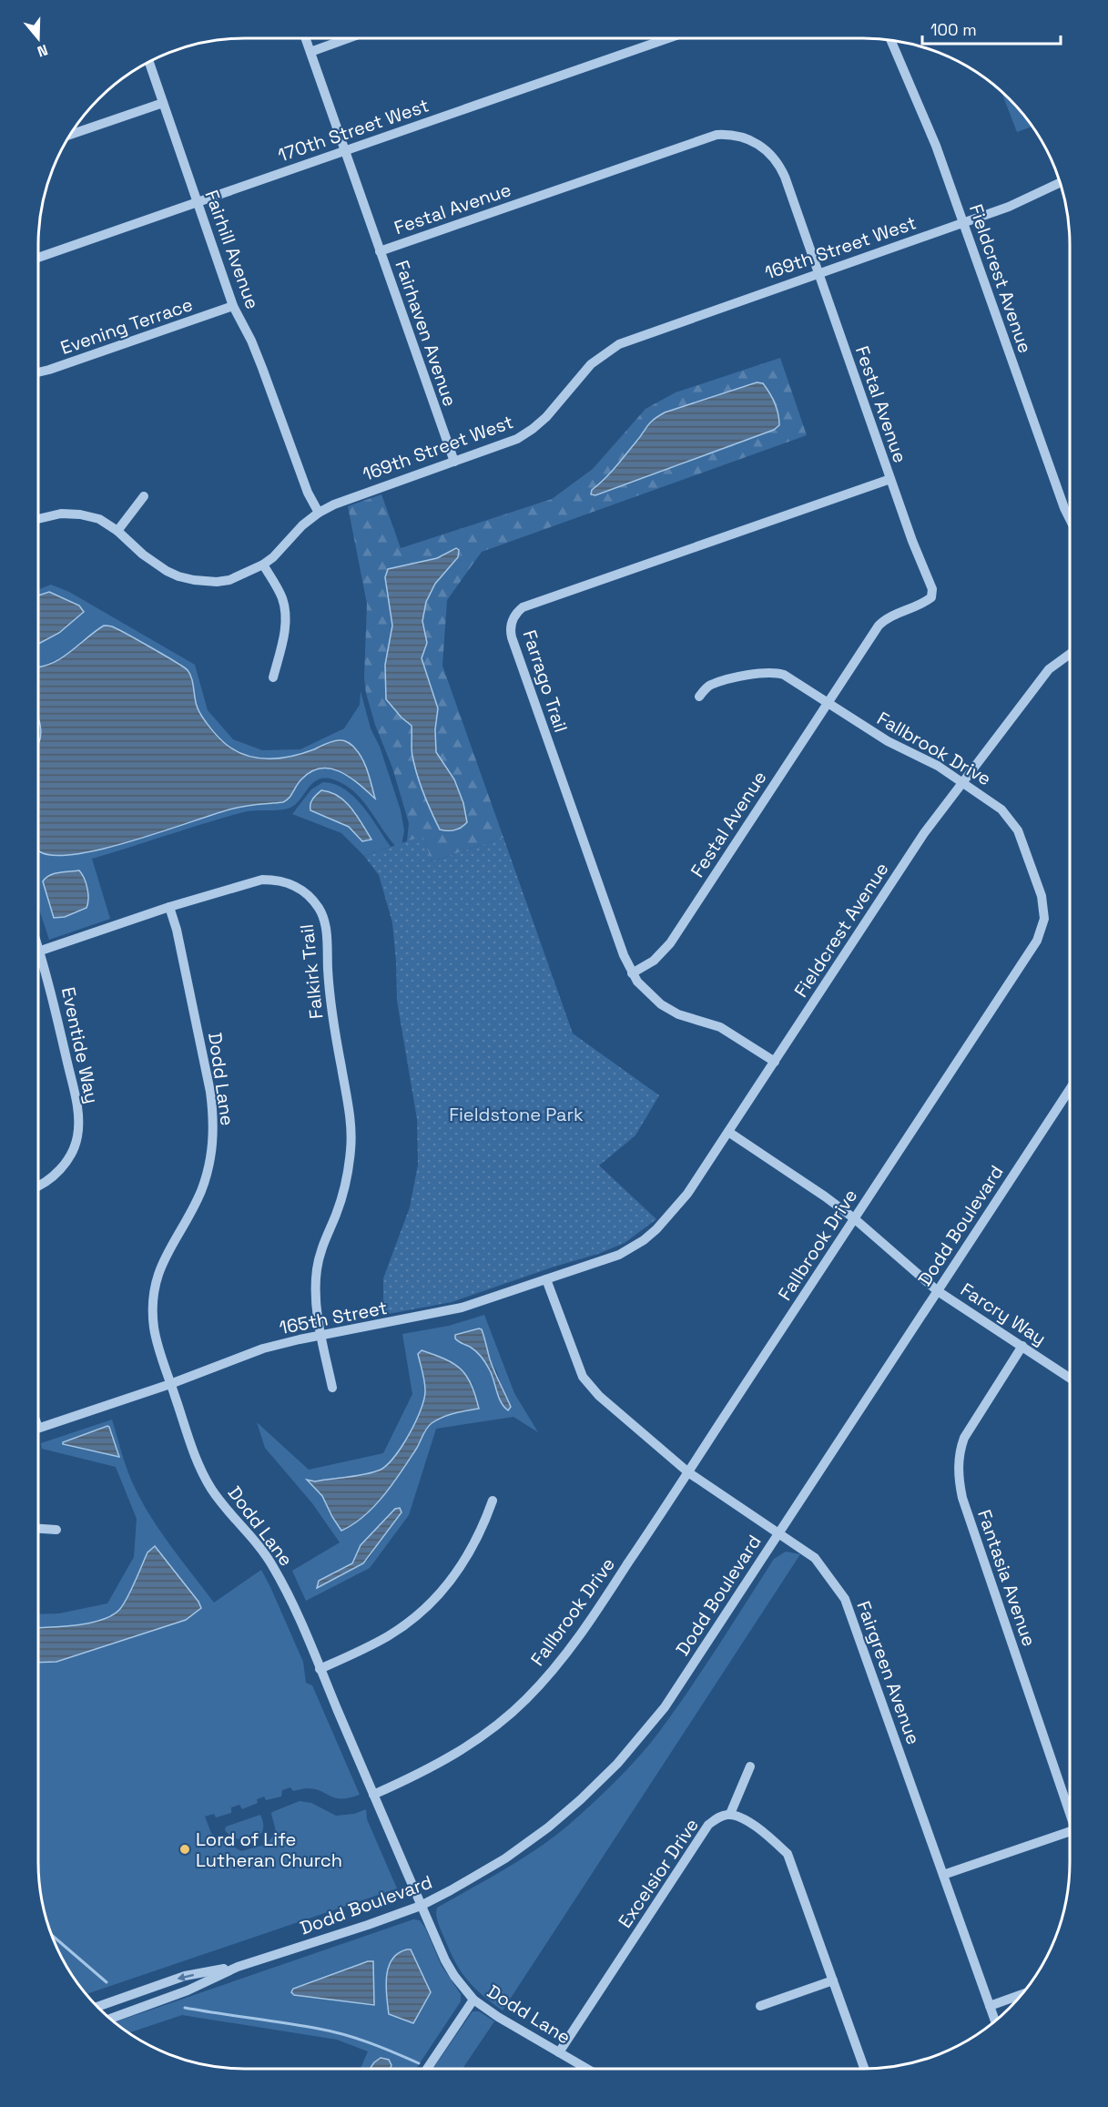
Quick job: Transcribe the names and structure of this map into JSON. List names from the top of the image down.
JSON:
{
  "streets": {
    "street": [
      "170th Street West",
      "Festal Avenue",
      "169th Street West",
      "Fairhill Avenue",
      "Fieldcrest Avenue",
      "Evening Terrace",
      "Fairhaven Avenue",
      "Farrago Trail",
      "Fallbrook Drive",
      "Falkirk Trail",
      "Eventide Way",
      "Dodd Lane",
      "Dodd Boulevard",
      "Farcry Way",
      "165th Street",
      "Fantasia Avenue",
      "Fairgreen Avenue",
      "Excelsior Drive"
    ]
  },
  "crossings": [
    ["170th Street West", "Fairhill Avenue"],
    ["170th Street West", "Fairhaven Avenue"],
    ["Festal Avenue", "169th Street West"],
    ["Festal Avenue", "Fairhaven Avenue"],
    ["Festal Avenue", "Farrago Trail"],
    ["Festal Avenue", "Fallbrook Drive"],
    ["169th Street West", "Fairhill Avenue"],
    ["169th Street West", "Fieldcrest Avenue"],
    ["169th Street West", "Fairhaven Avenue"],
    ["Fairhill Avenue", "Evening Terrace"],
    ["Fieldcrest Avenue", "Farrago Trail"],
    ["Fieldcrest Avenue", "Fallbrook Drive"],
    ["Fieldcrest Avenue", "Farcry Way"],
    ["Fieldcrest Avenue", "165th Street"],
    ["Fallbrook Drive", "Dodd Lane"],
    ["Fallbrook Drive", "Farcry Way"],
    ["Fallbrook Drive", "Fairgreen Avenue"],
    ["Falkirk Trail", "Dodd Lane"],
    ["Falkirk Trail", "165th Street"],
    ["Dodd Lane", "Dodd Boulevard"],
    ["Dodd Lane", "165th Street"],
    ["Dodd Lane", "Excelsior Drive"],
    ["Dodd Boulevard", "Farcry Way"],
    ["Dodd Boulevard", "Fairgreen Avenue"],
    ["Farcry Way", "Fantasia Avenue"],
    ["165th Street", "Fairgreen Avenue"]
  ],
  "parks": ["Fieldstone Park"],
  "places": ["Lord of Life Lutheran Church"],
  "scale_bar": "100 m",
  "north": "bottom"
}
